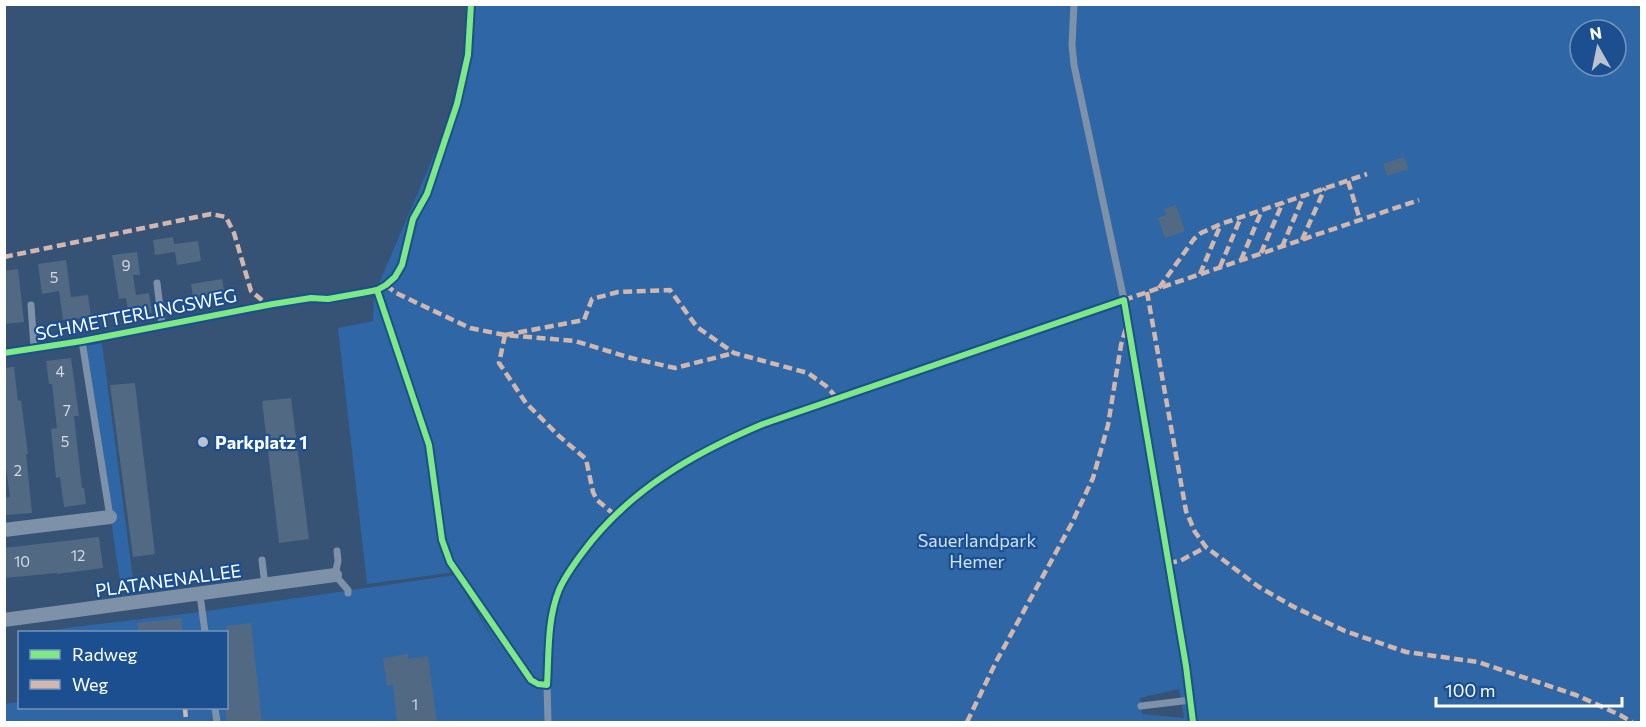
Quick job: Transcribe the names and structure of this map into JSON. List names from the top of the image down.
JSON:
{
  "streets": {
    "street": ["PLATANENALLEE"],
    "lane": ["SCHMETTERLINGSWEG"]
  },
  "parks": ["Sauerlandpark Hemer"],
  "places": ["Parkplatz 1"],
  "house_numbers": [
    "9",
    "5",
    "4",
    "7",
    "5",
    "2",
    "12",
    "10",
    "1"
  ],
  "legend": ["Radweg", "Weg"],
  "scale_bar": "100 m",
  "north": "top"
}
